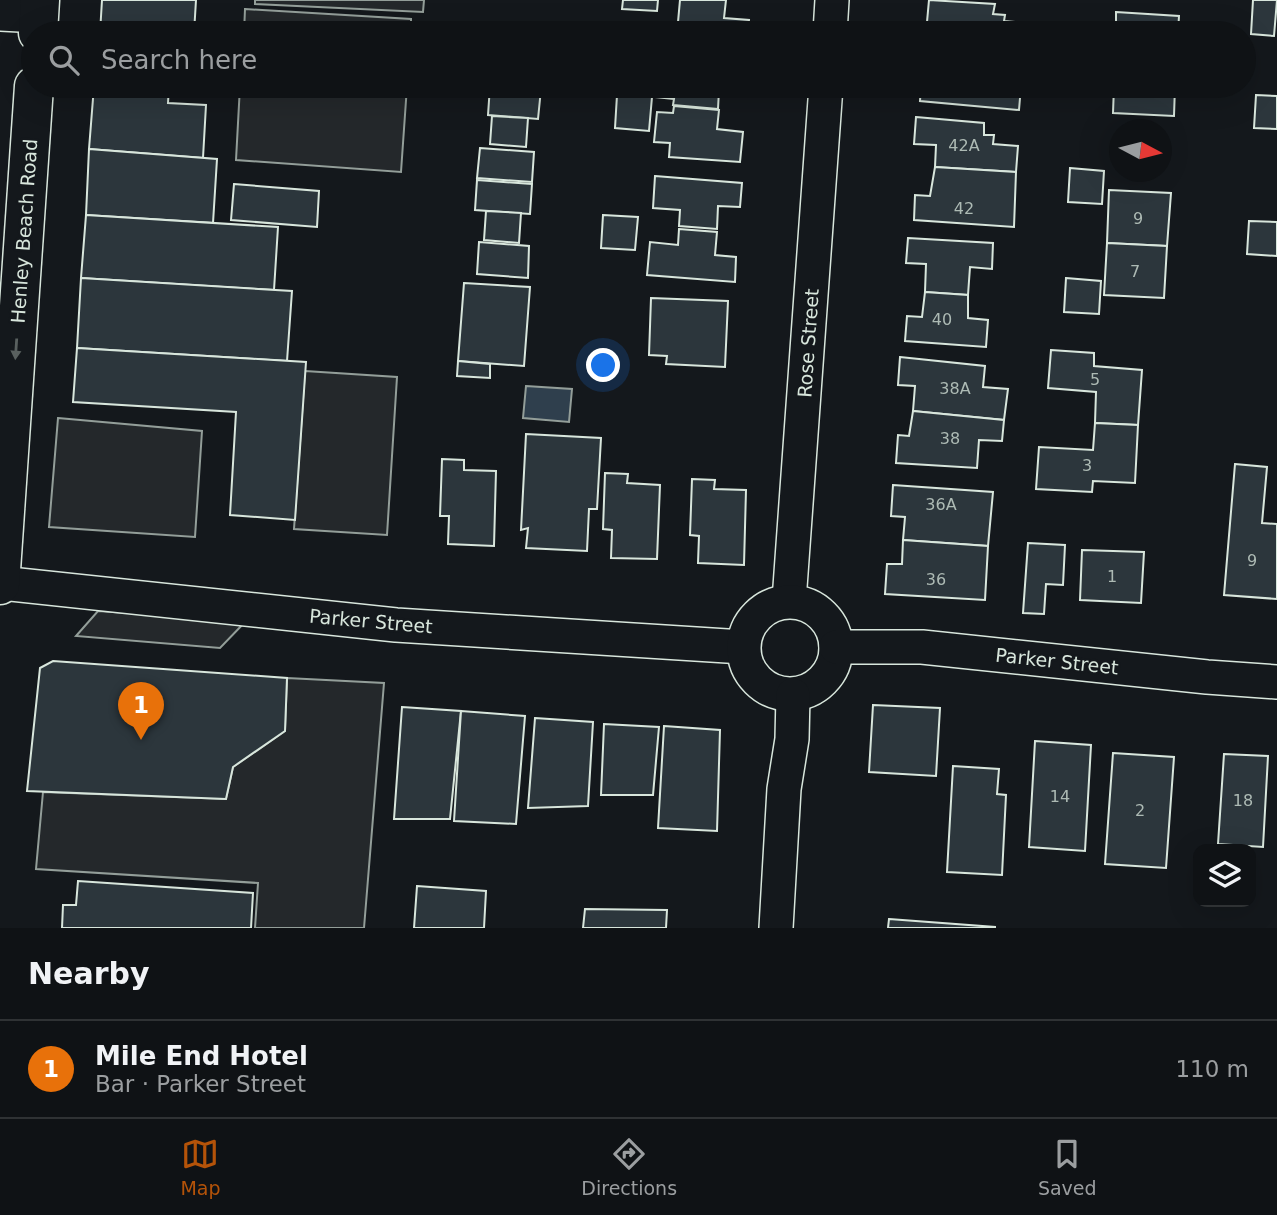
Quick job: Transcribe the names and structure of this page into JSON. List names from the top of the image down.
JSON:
{
  "streets": {
    "main road": ["Henley Beach Road"],
    "street": ["Rose Street", "Parker Street"]
  },
  "crossings": [
    ["Henley Beach Road", "Parker Street"],
    ["Rose Street", "Parker Street"]
  ],
  "one_way": ["Henley Beach Road"],
  "house_numbers": [
    "42A",
    "42",
    "9",
    "7",
    "40",
    "5",
    "38A",
    "38",
    "3",
    "36A",
    "9",
    "1",
    "36",
    "14",
    "18",
    "2"
  ],
  "north": "right",
  "page": {
    "search": "Search here",
    "pins": "1",
    "heading": "Nearby",
    "list": [
      {
        "mark": "1",
        "name": "Mile End Hotel",
        "note": "Bar · Parker Street",
        "value": "110 m"
      }
    ],
    "nav": ["Map", "Directions", "Saved"]
  }
}
